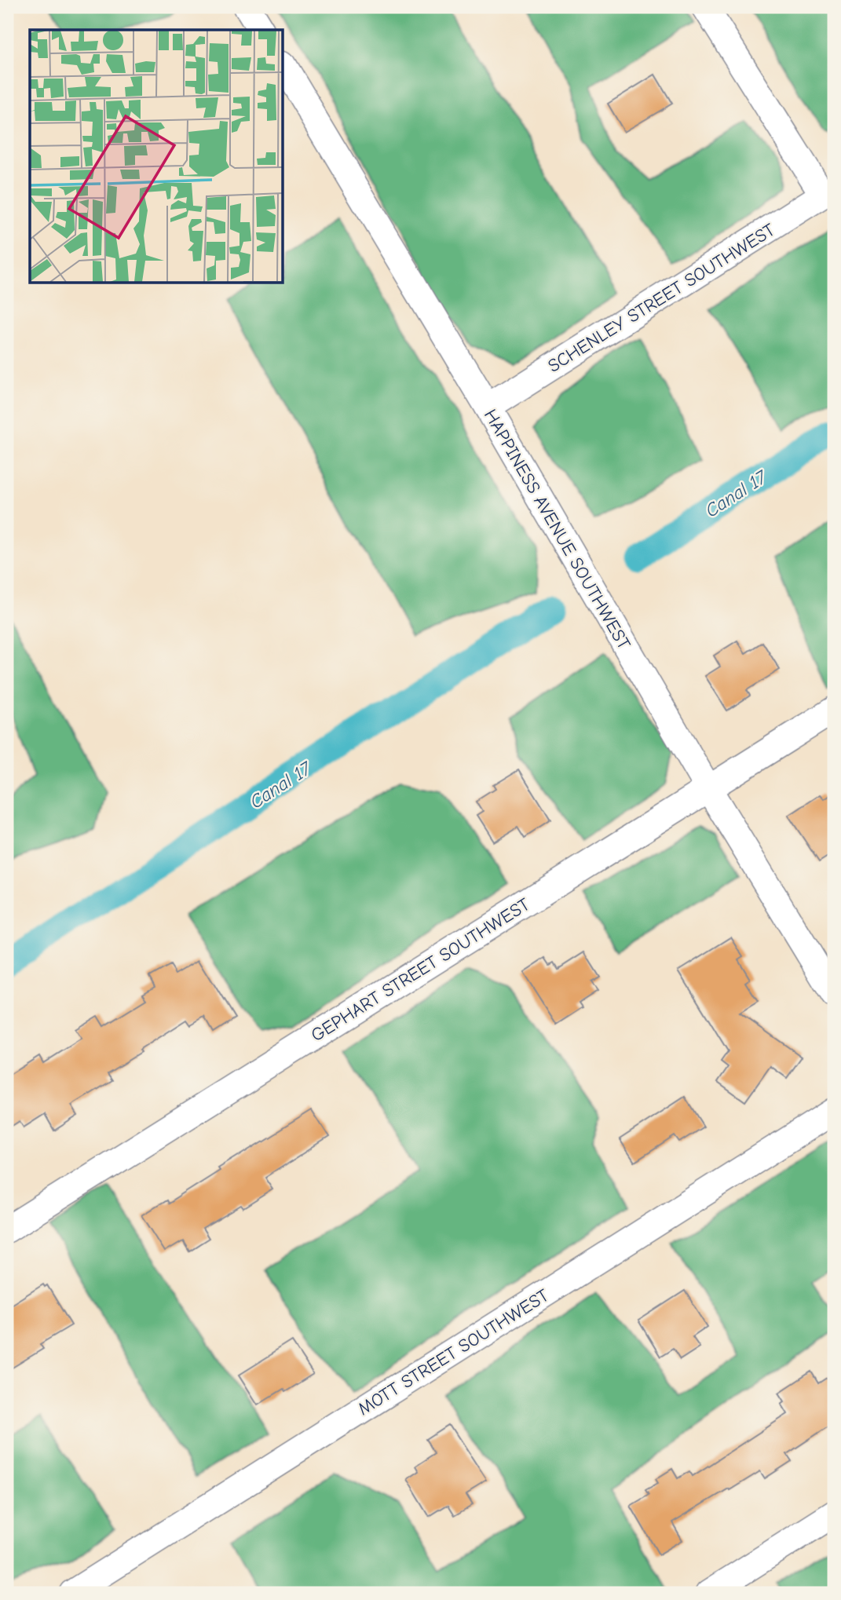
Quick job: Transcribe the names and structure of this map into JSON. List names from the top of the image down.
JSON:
{
  "streets": {
    "street": [
      "SCHENLEY STREET SOUTHWEST",
      "HAPPINESS AVENUE SOUTHWEST",
      "GEPHART STREET SOUTHWEST",
      "MOTT STREET SOUTHWEST"
    ]
  },
  "crossings": [
    ["SCHENLEY STREET SOUTHWEST", "HAPPINESS AVENUE SOUTHWEST"],
    ["HAPPINESS AVENUE SOUTHWEST", "GEPHART STREET SOUTHWEST"]
  ],
  "water": ["Canal 17"]
}
